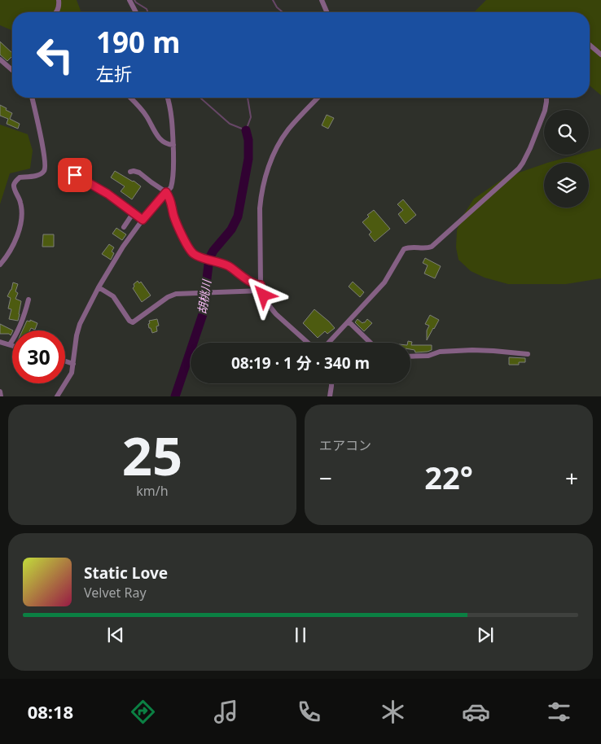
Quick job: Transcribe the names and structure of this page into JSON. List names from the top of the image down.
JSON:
{
  "water": ["胡桃川"],
  "page": {
    "turn": ["190 m", "左折"],
    "limit": "30",
    "trip": "08:19 · 1 分 · 340 m",
    "tile": [
      ["25", "km/h"],
      "エアコン"
    ],
    "heat": ["−", "22°", "+"],
    "song": ["Static Love", "Velvet Ray"],
    "tabs": "08:18"
  }
}
